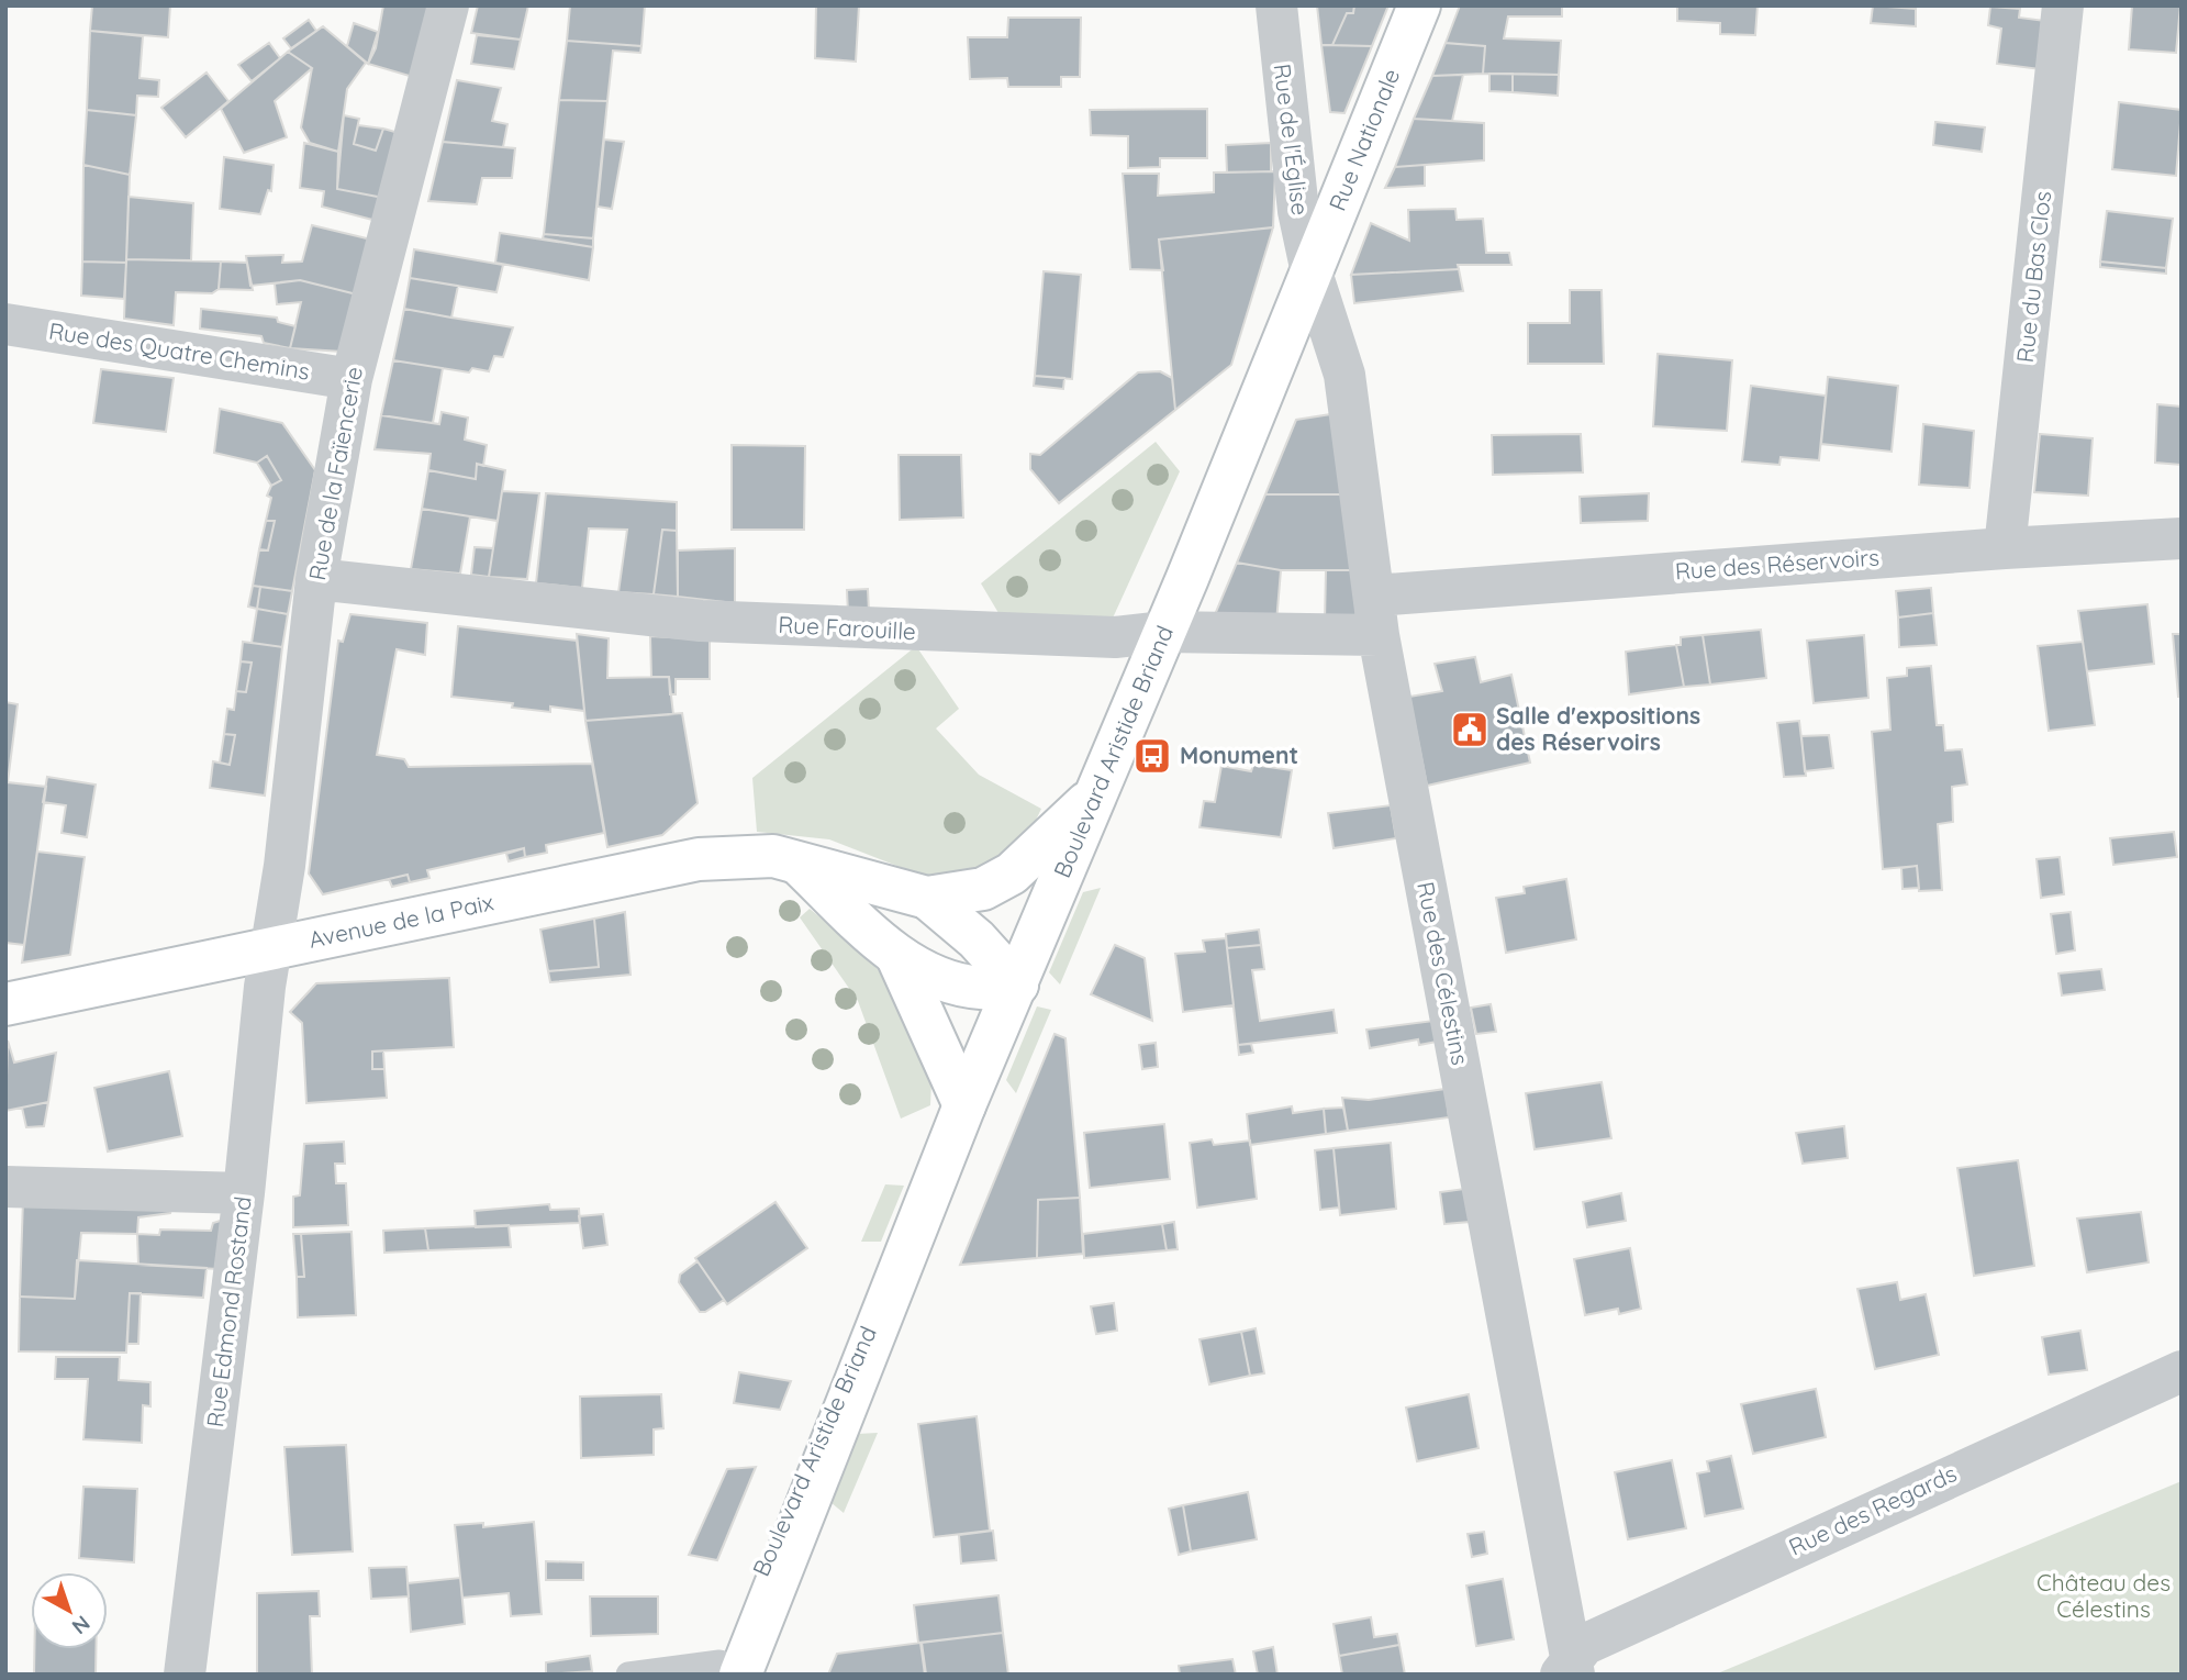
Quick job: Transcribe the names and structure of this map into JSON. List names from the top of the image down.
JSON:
{
  "streets": {
    "main road": ["Rue Nationale", "Boulevard Aristide Briand", "Avenue de la Paix"],
    "street": [
      "Rue de l'Église",
      "Rue du Bas Clos",
      "Rue des Quatre Chemins",
      "Rue de la Faïencerie",
      "Rue des Réservoirs",
      "Rue Farouille",
      "Rue des Célestins",
      "Rue Edmond Rostand",
      "Rue des Regards"
    ]
  },
  "crossings": [
    ["Rue de l'Église", "Rue Nationale"],
    ["Rue de l'Église", "Boulevard Aristide Briand"],
    ["Rue de l'Église", "Rue des Célestins"],
    ["Rue Nationale", "Boulevard Aristide Briand"],
    ["Rue Nationale", "Rue des Célestins"],
    ["Rue du Bas Clos", "Rue des Réservoirs"],
    ["Rue des Quatre Chemins", "Rue de la Faïencerie"],
    ["Rue de la Faïencerie", "Rue Farouille"],
    ["Rue de la Faïencerie", "Avenue de la Paix"],
    ["Rue de la Faïencerie", "Rue Edmond Rostand"],
    ["Rue des Réservoirs", "Rue Farouille"],
    ["Rue des Réservoirs", "Rue des Célestins"],
    ["Rue Farouille", "Boulevard Aristide Briand"],
    ["Rue Farouille", "Rue des Célestins"],
    ["Boulevard Aristide Briand", "Avenue de la Paix"],
    ["Boulevard Aristide Briand", "Rue des Célestins"],
    ["Avenue de la Paix", "Rue Edmond Rostand"],
    ["Rue des Célestins", "Rue des Regards"]
  ],
  "parks": ["Château des Célestins"],
  "places": {
    "public building": ["Salle d'expositions des Réservoirs"],
    "bus stop": ["Monument"]
  },
  "north": "bottom right"
}
